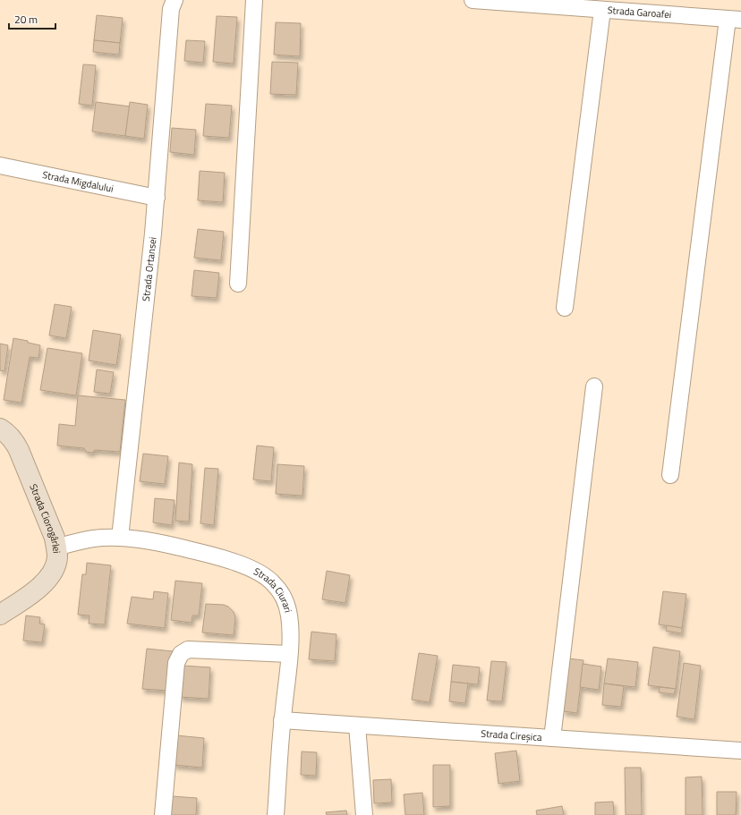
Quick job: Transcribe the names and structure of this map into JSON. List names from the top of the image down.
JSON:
{
  "streets": {
    "street": [
      "Strada Garoafei",
      "Strada Migdalului",
      "Strada Ortansei",
      "Strada Ciorogârlei",
      "Strada Ciurari",
      "Strada Cireșica"
    ]
  },
  "crossings": [
    ["Strada Migdalului", "Strada Ortansei"],
    ["Strada Ortansei", "Strada Ciurari"],
    ["Strada Ciorogârlei", "Strada Ciurari"],
    ["Strada Ciurari", "Strada Cireșica"]
  ],
  "scale_bar": "20 m"
}
